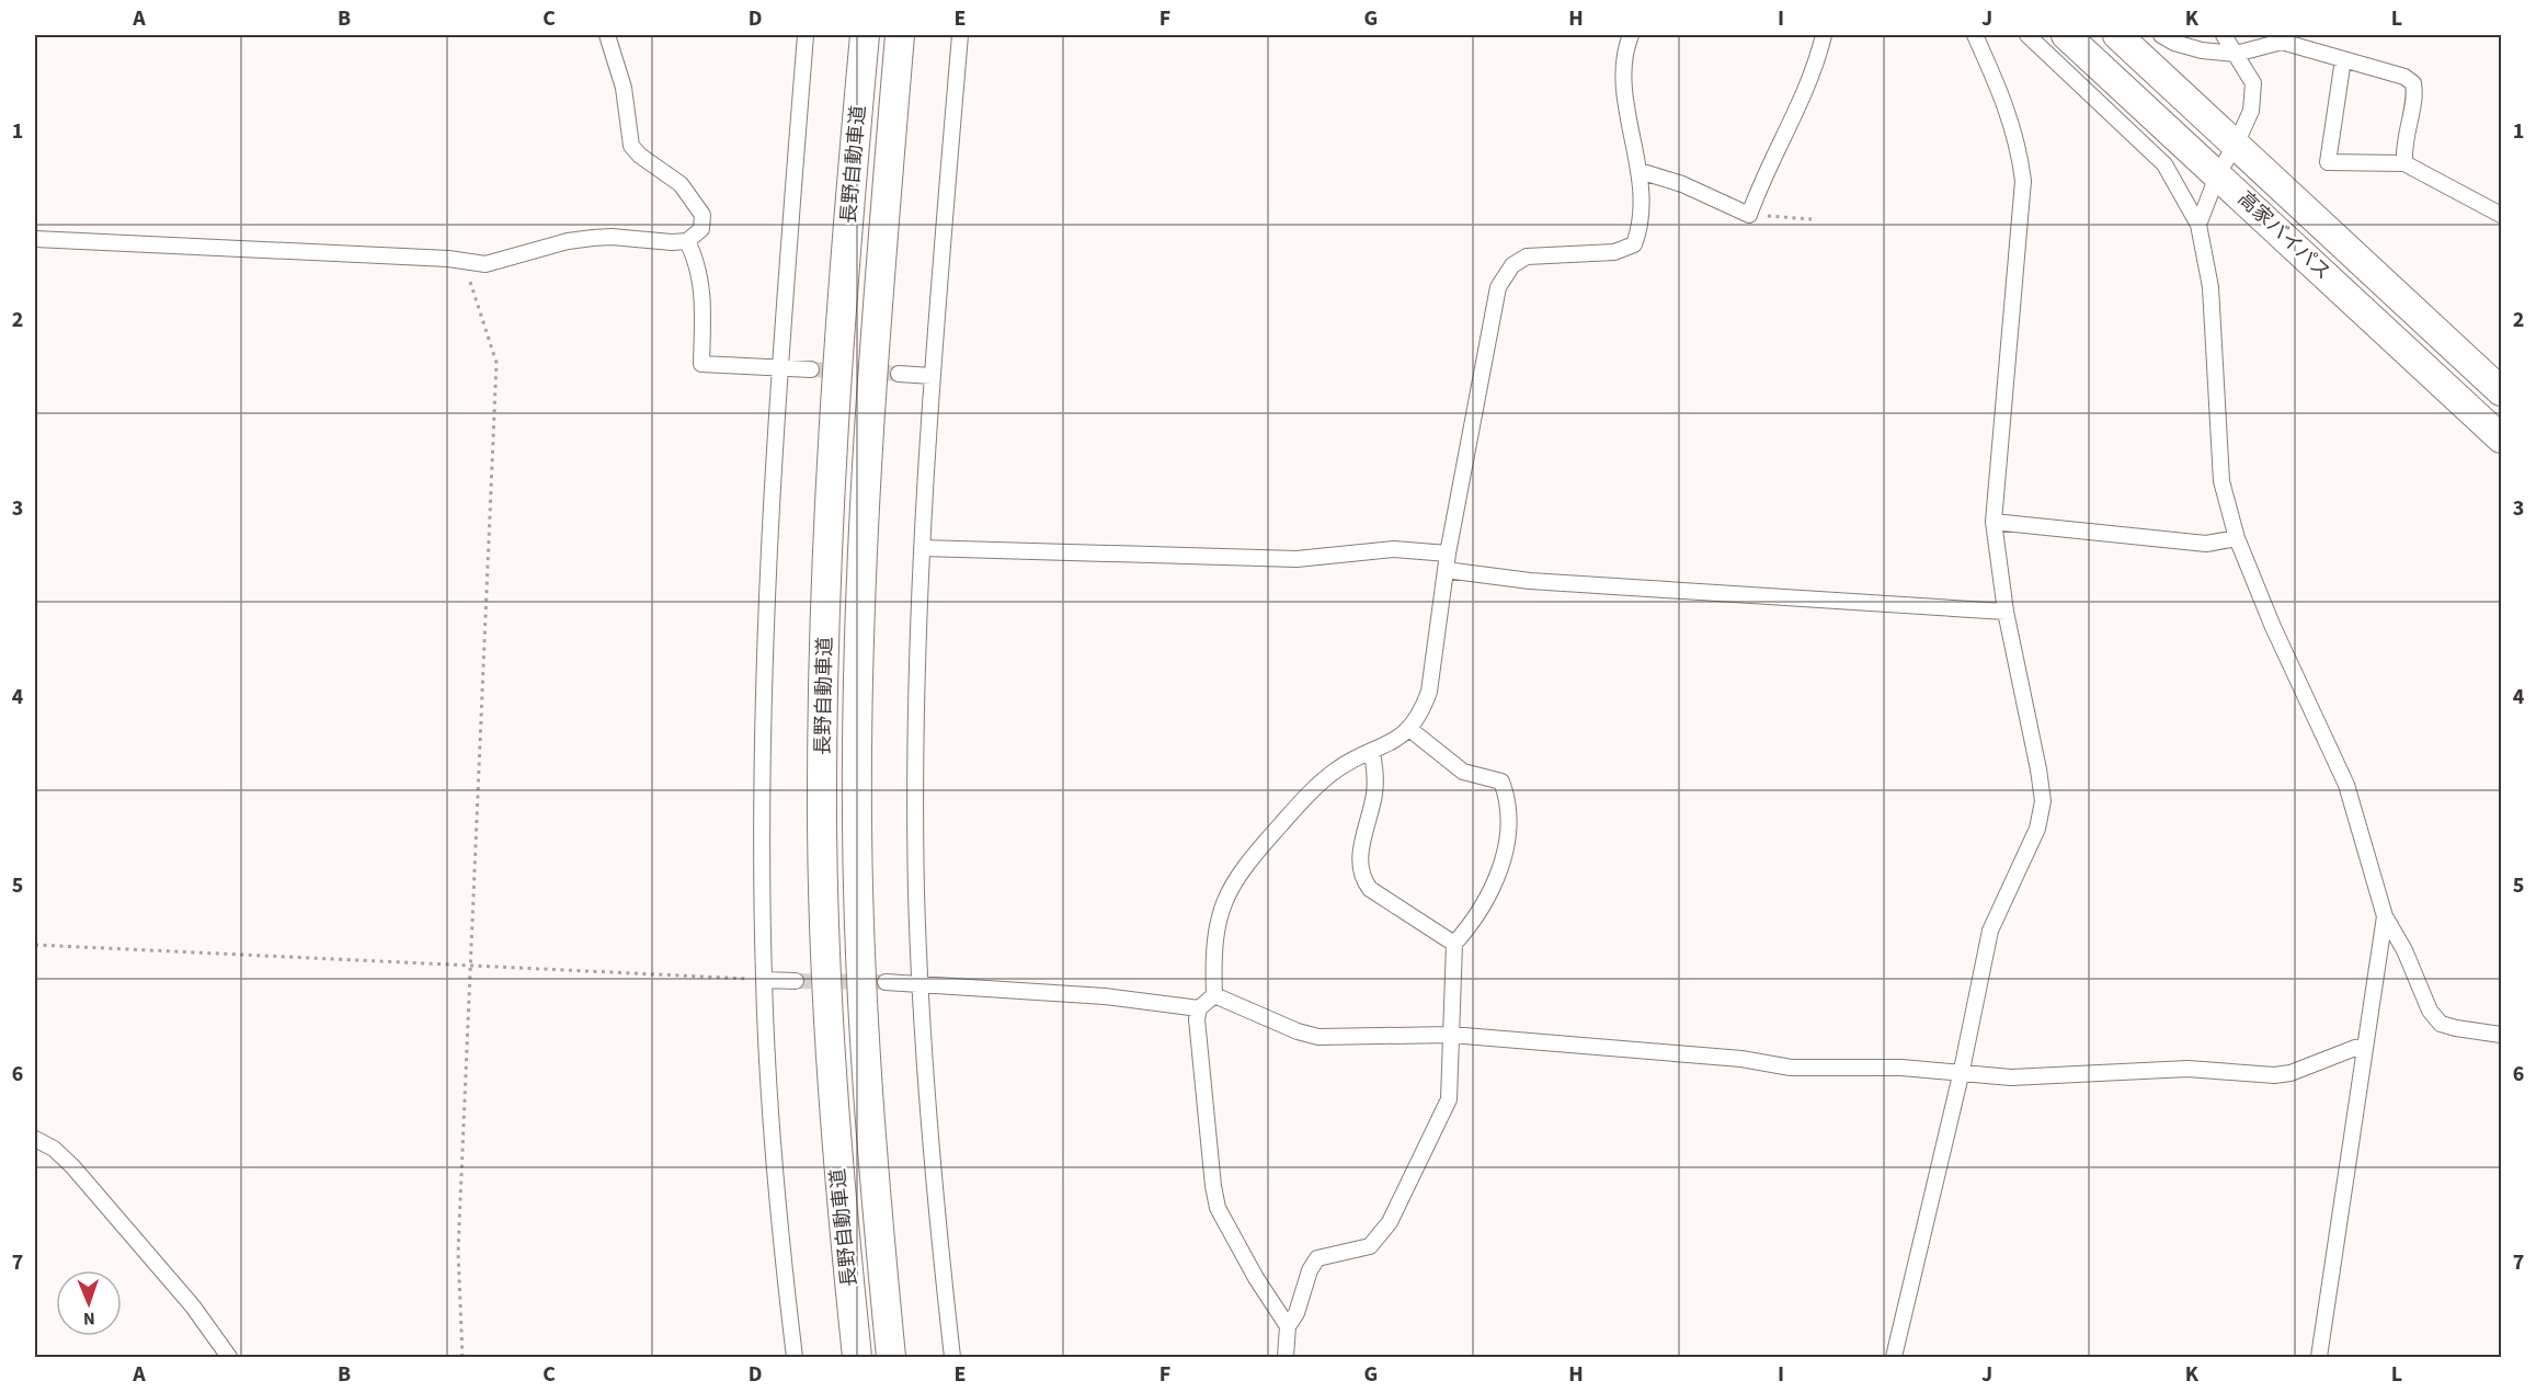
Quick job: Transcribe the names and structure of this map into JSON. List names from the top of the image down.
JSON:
{
  "streets": {
    "highway": ["長野自動車道", "高家バイパス"]
  },
  "north": "bottom",
  "grid": {
    "columns": [
      "A",
      "B",
      "C",
      "D",
      "E",
      "F",
      "G",
      "H",
      "I",
      "J",
      "K",
      "L"
    ],
    "rows": [
      "1",
      "2",
      "3",
      "4",
      "5",
      "6",
      "7"
    ]
  }
}
